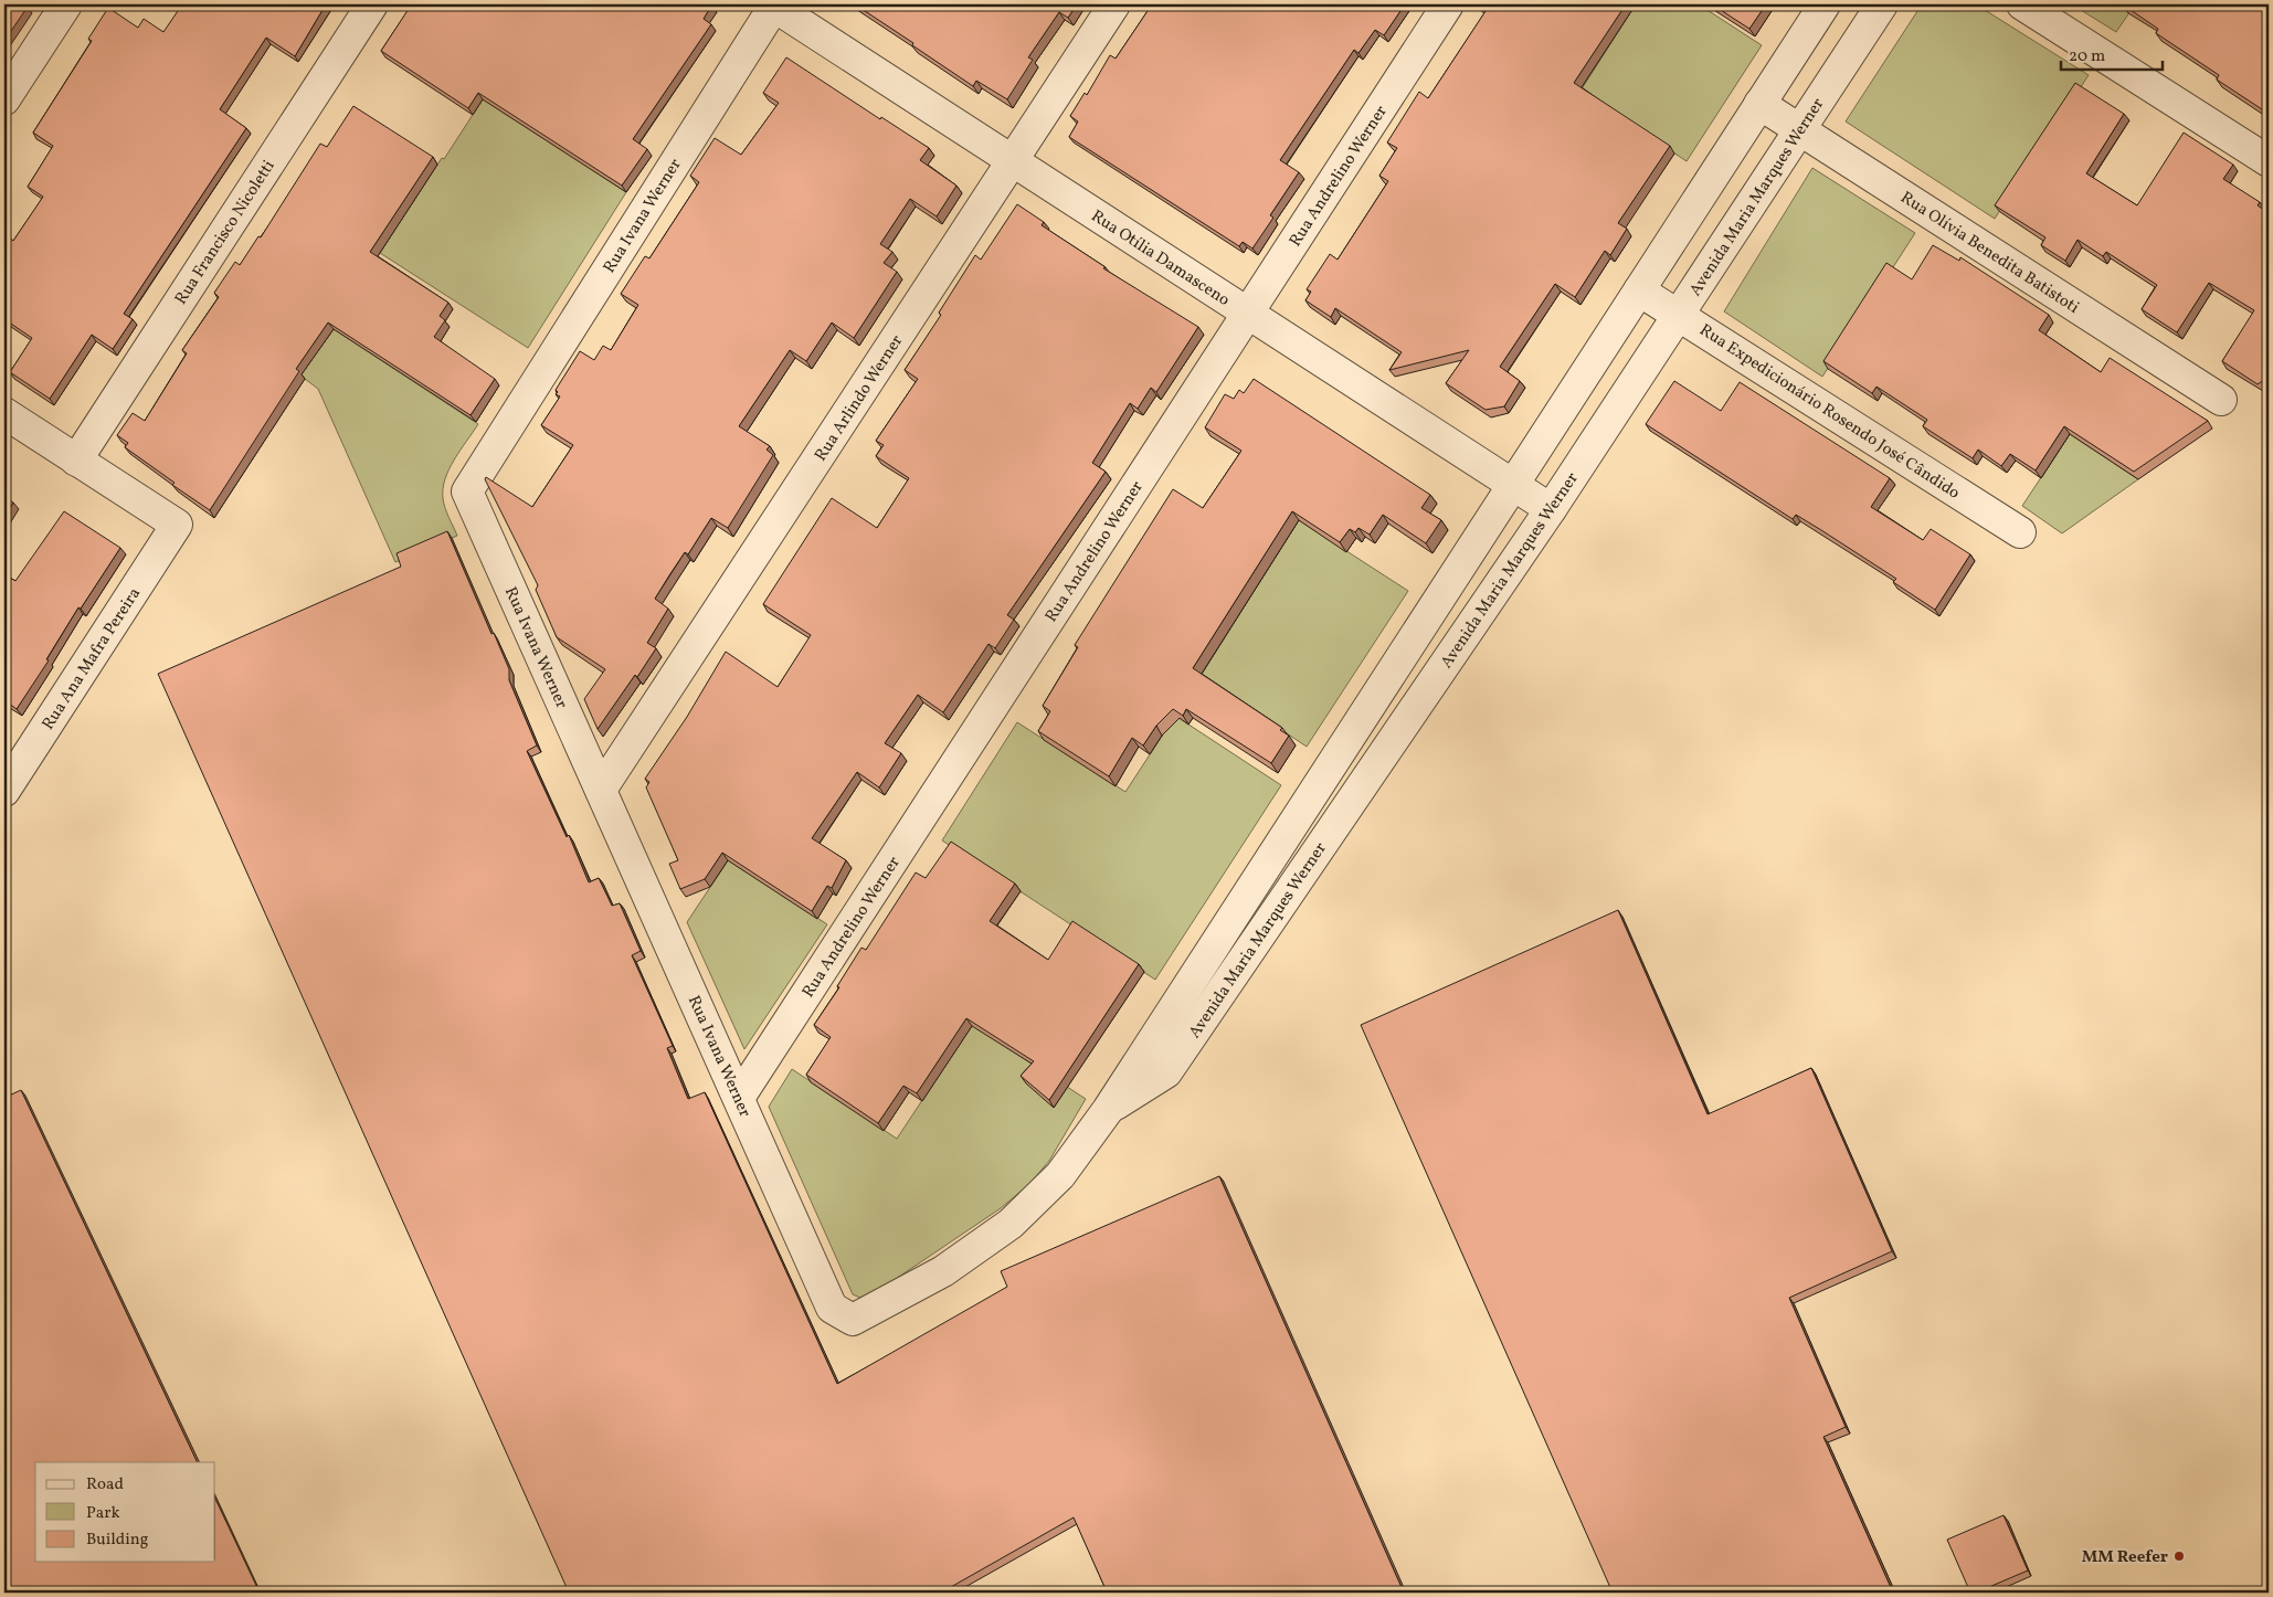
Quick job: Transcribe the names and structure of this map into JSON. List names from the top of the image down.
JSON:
{
  "streets": {
    "street": [
      "Rua Andrelino Werner",
      "Avenida Maria Marques Werner",
      "Rua Ivana Werner",
      "Rua Francisco Nicoletti",
      "Rua Olívia Benedita Batistoti",
      "Rua Otília Damasceno",
      "Rua Arlindo Werner",
      "Rua Expedicionário Rosendo José Cândido",
      "Rua Ana Mafra Pereira"
    ]
  },
  "crossings": [
    ["Rua Andrelino Werner", "Rua Ivana Werner"],
    ["Rua Andrelino Werner", "Rua Otília Damasceno"],
    ["Avenida Maria Marques Werner", "Rua Ivana Werner"],
    ["Avenida Maria Marques Werner", "Rua Olívia Benedita Batistoti"],
    ["Avenida Maria Marques Werner", "Rua Otília Damasceno"],
    ["Avenida Maria Marques Werner", "Rua Expedicionário Rosendo José Cândido"],
    ["Rua Ivana Werner", "Rua Otília Damasceno"],
    ["Rua Ivana Werner", "Rua Arlindo Werner"],
    ["Rua Francisco Nicoletti", "Rua Ana Mafra Pereira"],
    ["Rua Otília Damasceno", "Rua Arlindo Werner"]
  ],
  "places": ["MM Reefer"],
  "legend": ["Road", "Park", "Building"],
  "scale_bar": "20 m"
}
